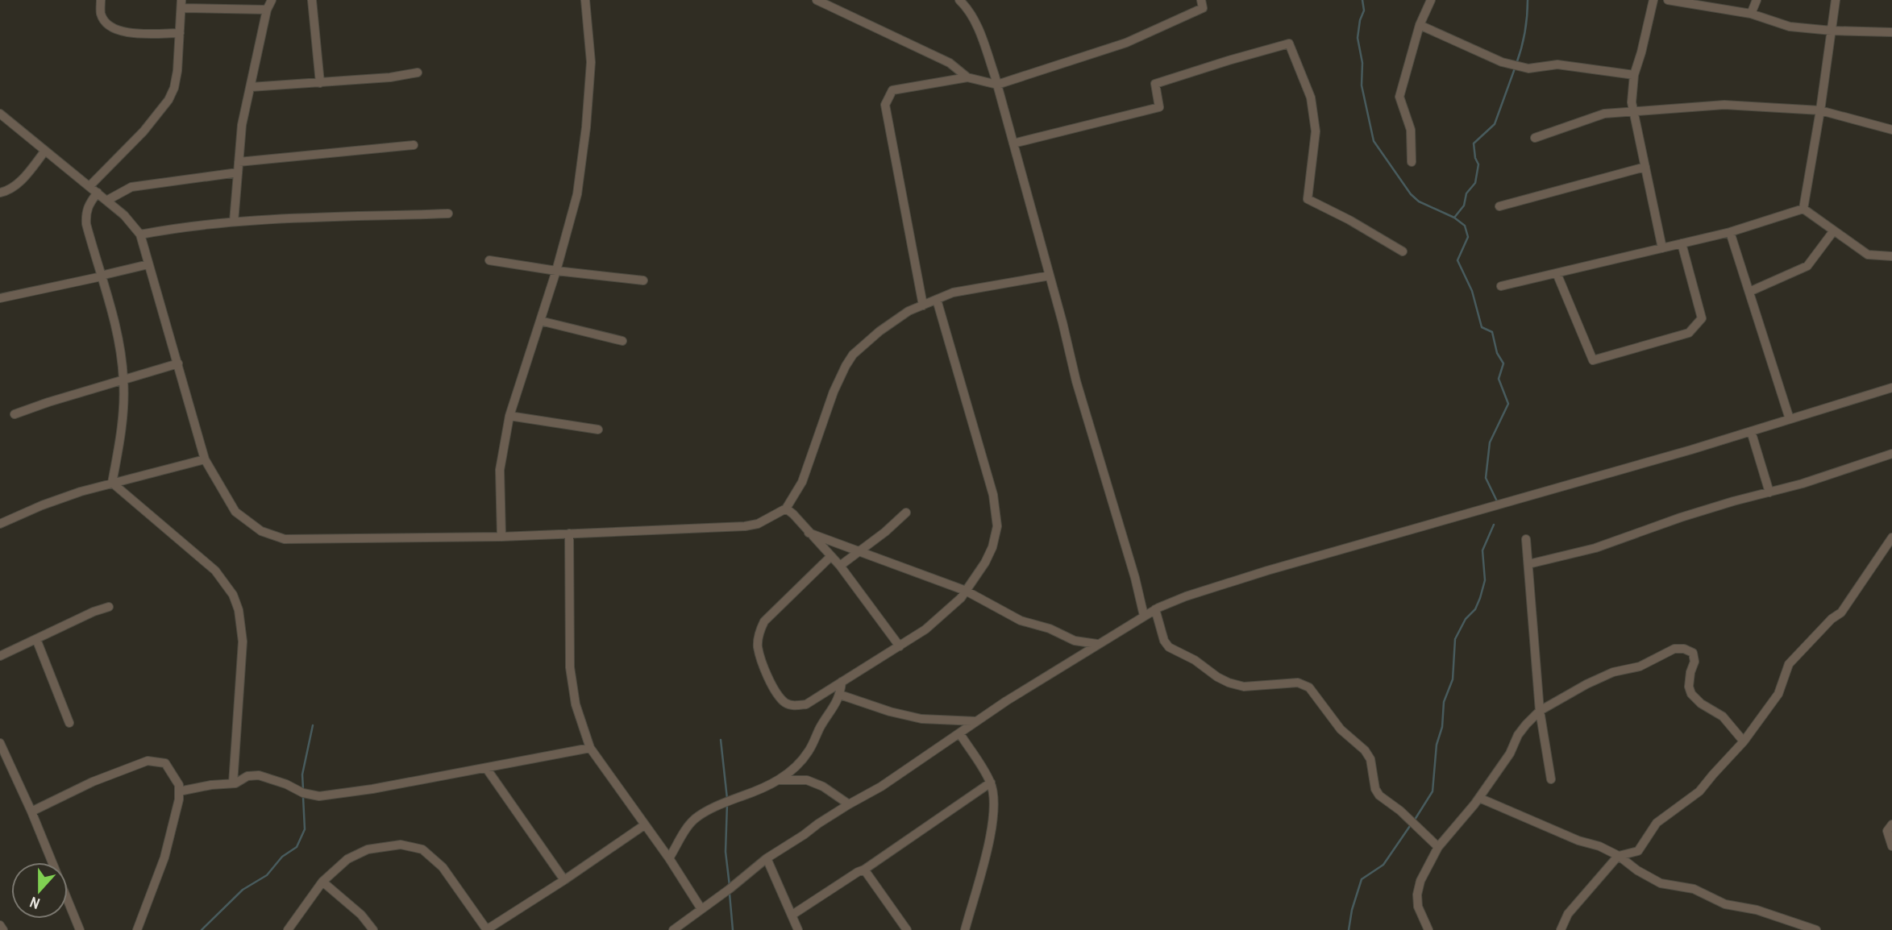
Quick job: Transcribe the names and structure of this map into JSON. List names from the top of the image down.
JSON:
{
  "north": "bottom"
}
